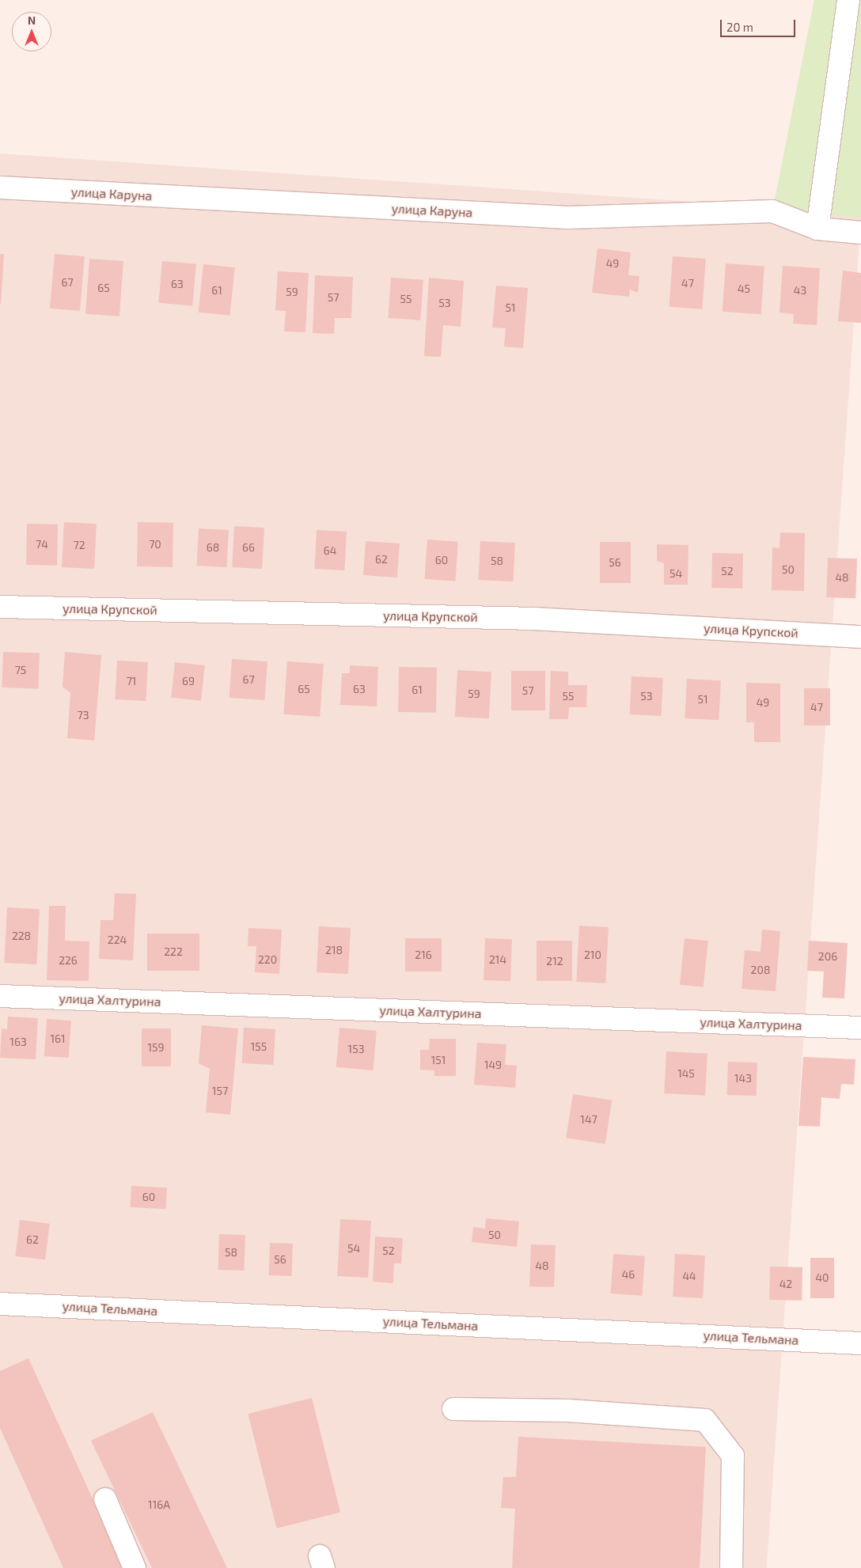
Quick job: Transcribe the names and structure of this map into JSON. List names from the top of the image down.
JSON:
{
  "streets": {
    "street": [
      "улица Каруна",
      "улица Крупской",
      "улица Халтурина",
      "улица Тельмана"
    ]
  },
  "house_numbers": [
    "49",
    "67",
    "47",
    "63",
    "65",
    "45",
    "61",
    "43",
    "59",
    "57",
    "55",
    "53",
    "51",
    "74",
    "70",
    "72",
    "68",
    "66",
    "64",
    "62",
    "60",
    "58",
    "56",
    "50",
    "52",
    "54",
    "48",
    "75",
    "67",
    "71",
    "69",
    "65",
    "63",
    "61",
    "57",
    "59",
    "55",
    "53",
    "51",
    "49",
    "47",
    "73",
    "228",
    "224",
    "218",
    "222",
    "216",
    "210",
    "206",
    "220",
    "214",
    "226",
    "212",
    "208",
    "161",
    "163",
    "155",
    "159",
    "153",
    "151",
    "149",
    "145",
    "143",
    "157",
    "147",
    "60",
    "50",
    "62",
    "54",
    "52",
    "58",
    "56",
    "48",
    "46",
    "44",
    "40",
    "42",
    "116А"
  ],
  "scale_bar": "20 m",
  "north": "top"
}
